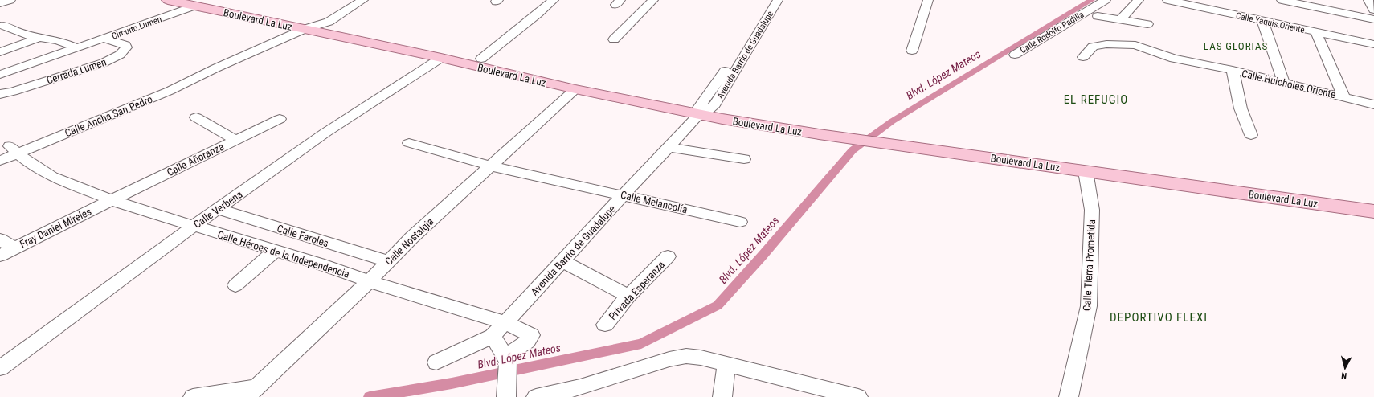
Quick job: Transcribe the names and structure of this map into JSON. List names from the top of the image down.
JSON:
{
  "streets": {
    "main road": ["Boulevard La Luz"],
    "street": [
      "Calle Yaquis Oriente",
      "Circuito Lumen",
      "Calle Rodolfo Padilla",
      "Avenida Barrio de Guadalupe",
      "Cerrada Lumen",
      "Calle Huicholes Oriente",
      "Calle Ancha San Pedro",
      "Calle Añoranza",
      "Calle Melancolía",
      "Calle Verbena",
      "Fray Daniel Mireles",
      "Calle Faroles",
      "Calle Nostalgia",
      "Calle Héroes de la Independencia",
      "Calle Tierra Prometida",
      "Privada Esperanza"
    ]
  },
  "crossings": [
    ["Boulevard La Luz", "Circuito Lumen"],
    ["Boulevard La Luz", "Avenida Barrio de Guadalupe"],
    ["Boulevard La Luz", "Calle Ancha San Pedro"],
    ["Boulevard La Luz", "Calle Verbena"],
    ["Boulevard La Luz", "Calle Nostalgia"],
    ["Boulevard La Luz", "Calle Tierra Prometida"],
    ["Circuito Lumen", "Cerrada Lumen"],
    ["Avenida Barrio de Guadalupe", "Calle Melancolía"],
    ["Avenida Barrio de Guadalupe", "Calle Héroes de la Independencia"],
    ["Calle Ancha San Pedro", "Calle Héroes de la Independencia"],
    ["Calle Añoranza", "Fray Daniel Mireles"],
    ["Calle Añoranza", "Calle Héroes de la Independencia"],
    ["Calle Melancolía", "Calle Nostalgia"],
    ["Calle Verbena", "Calle Faroles"],
    ["Calle Verbena", "Calle Héroes de la Independencia"],
    ["Fray Daniel Mireles", "Calle Héroes de la Independencia"],
    ["Calle Faroles", "Calle Nostalgia"],
    ["Calle Nostalgia", "Calle Héroes de la Independencia"]
  ],
  "districts": ["LAS GLORIAS", "EL REFUGIO", "DEPORTIVO FLEXI"],
  "water": ["Blvd. López Mateos"],
  "north": "bottom"
}
